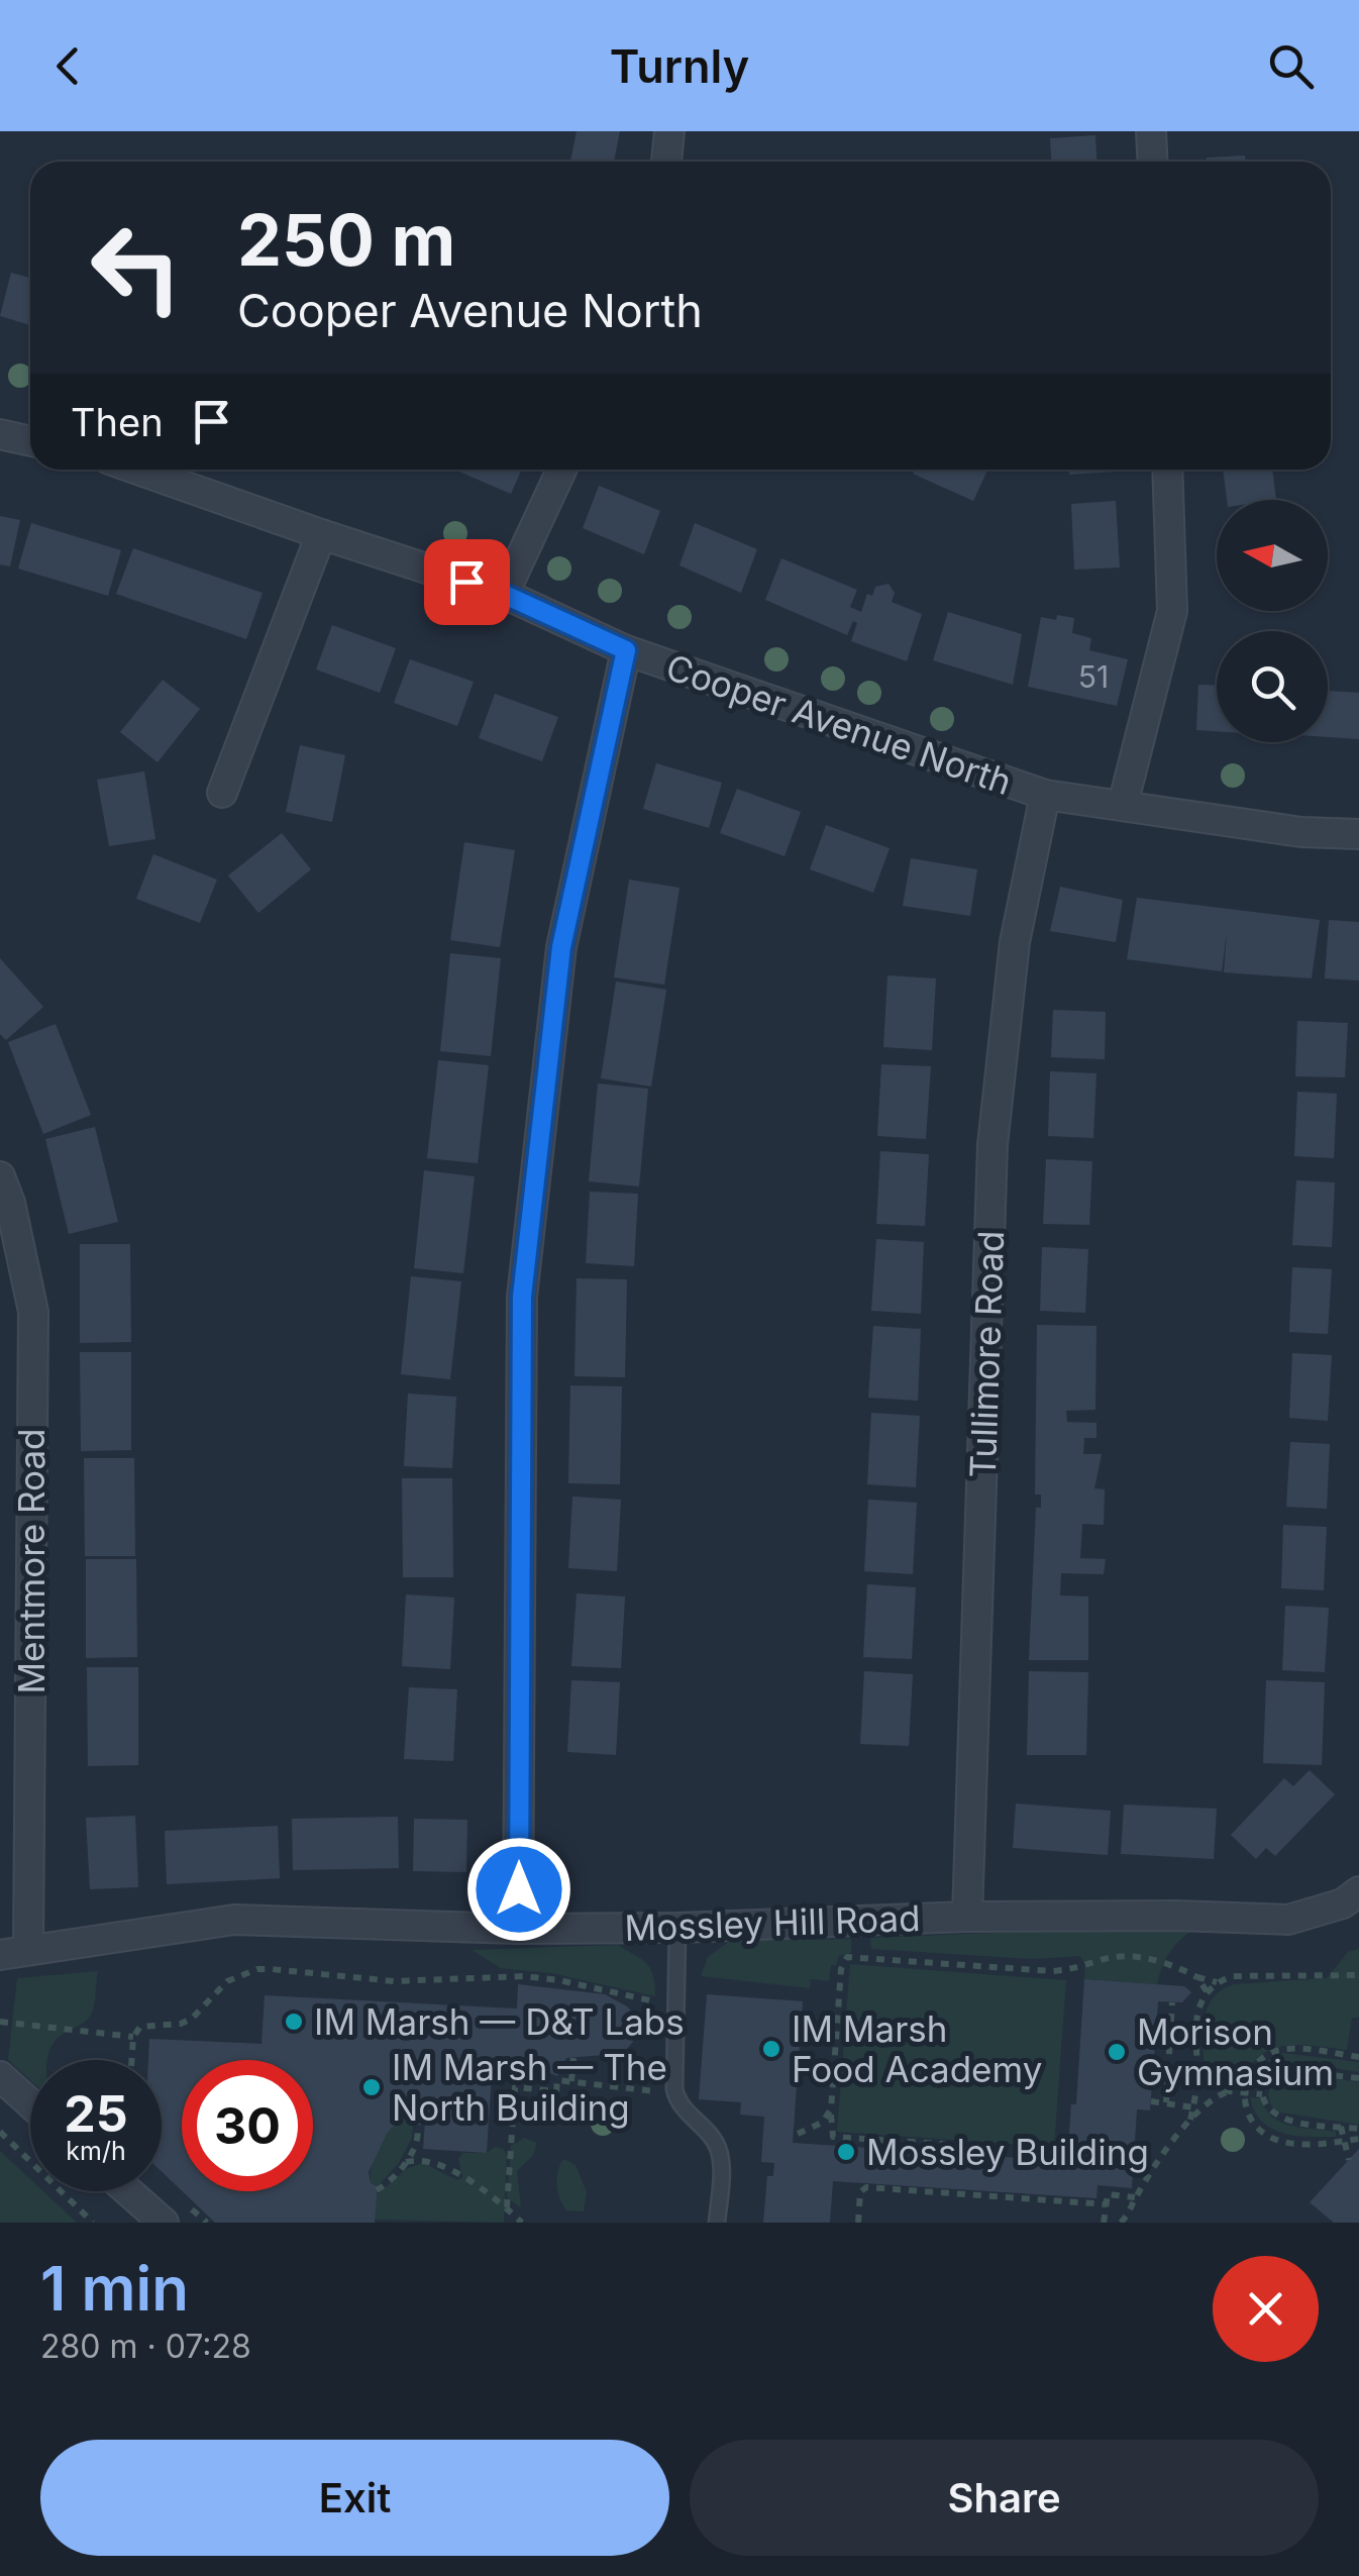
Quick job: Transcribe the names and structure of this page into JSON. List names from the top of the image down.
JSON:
{
  "streets": {
    "street": [
      "Cooper Avenue North",
      "Tullimore Road",
      "Mentmore Road",
      "Mossley Hill Road"
    ]
  },
  "crossings": [
    ["Cooper Avenue North", "Tullimore Road"],
    ["Tullimore Road", "Mossley Hill Road"],
    ["Mentmore Road", "Mossley Hill Road"]
  ],
  "places": [
    "IM Marsh — D&T Labs",
    "IM Marsh Food Academy",
    "Morison Gymnasium",
    "IM Marsh — The North Building",
    "Mossley Building"
  ],
  "house_numbers": ["51"],
  "north": "left",
  "page": {
    "header": "Turnly",
    "turn": ["250 m", "Cooper Avenue North"],
    "then": "Then",
    "speed": "25 km/h",
    "limit": "30",
    "heading": ["1 min", "280 m · 07:28"],
    "buttons": ["Exit", "Share"]
  }
}
